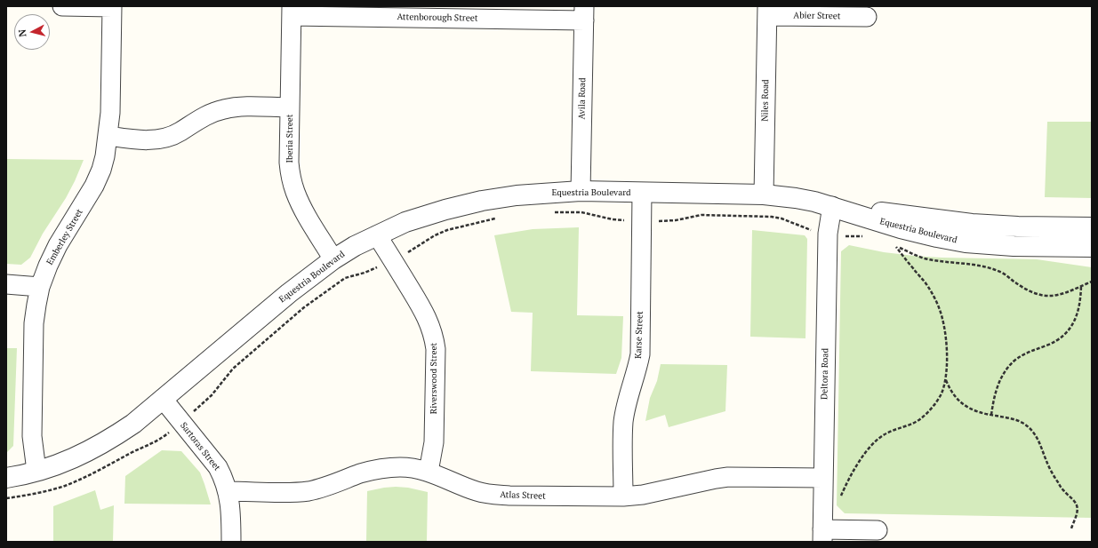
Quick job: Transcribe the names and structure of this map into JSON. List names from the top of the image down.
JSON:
{
  "streets": {
    "street": [
      "Abier Street",
      "Attenborough Street",
      "Avila Road",
      "Niles Road",
      "Iberia Street",
      "Equestria Boulevard",
      "Emberley Street",
      "Karse Street",
      "Deltora Road",
      "Riverswood Street",
      "Sartoras Street",
      "Atlas Street"
    ]
  },
  "crossings": [
    ["Abier Street", "Niles Road"],
    ["Attenborough Street", "Avila Road"],
    ["Attenborough Street", "Iberia Street"],
    ["Avila Road", "Equestria Boulevard"],
    ["Niles Road", "Equestria Boulevard"],
    ["Iberia Street", "Equestria Boulevard"],
    ["Equestria Boulevard", "Emberley Street"],
    ["Equestria Boulevard", "Karse Street"],
    ["Equestria Boulevard", "Deltora Road"],
    ["Equestria Boulevard", "Riverswood Street"],
    ["Equestria Boulevard", "Sartoras Street"],
    ["Karse Street", "Atlas Street"],
    ["Deltora Road", "Atlas Street"],
    ["Riverswood Street", "Atlas Street"],
    ["Sartoras Street", "Atlas Street"]
  ],
  "north": "left"
}
